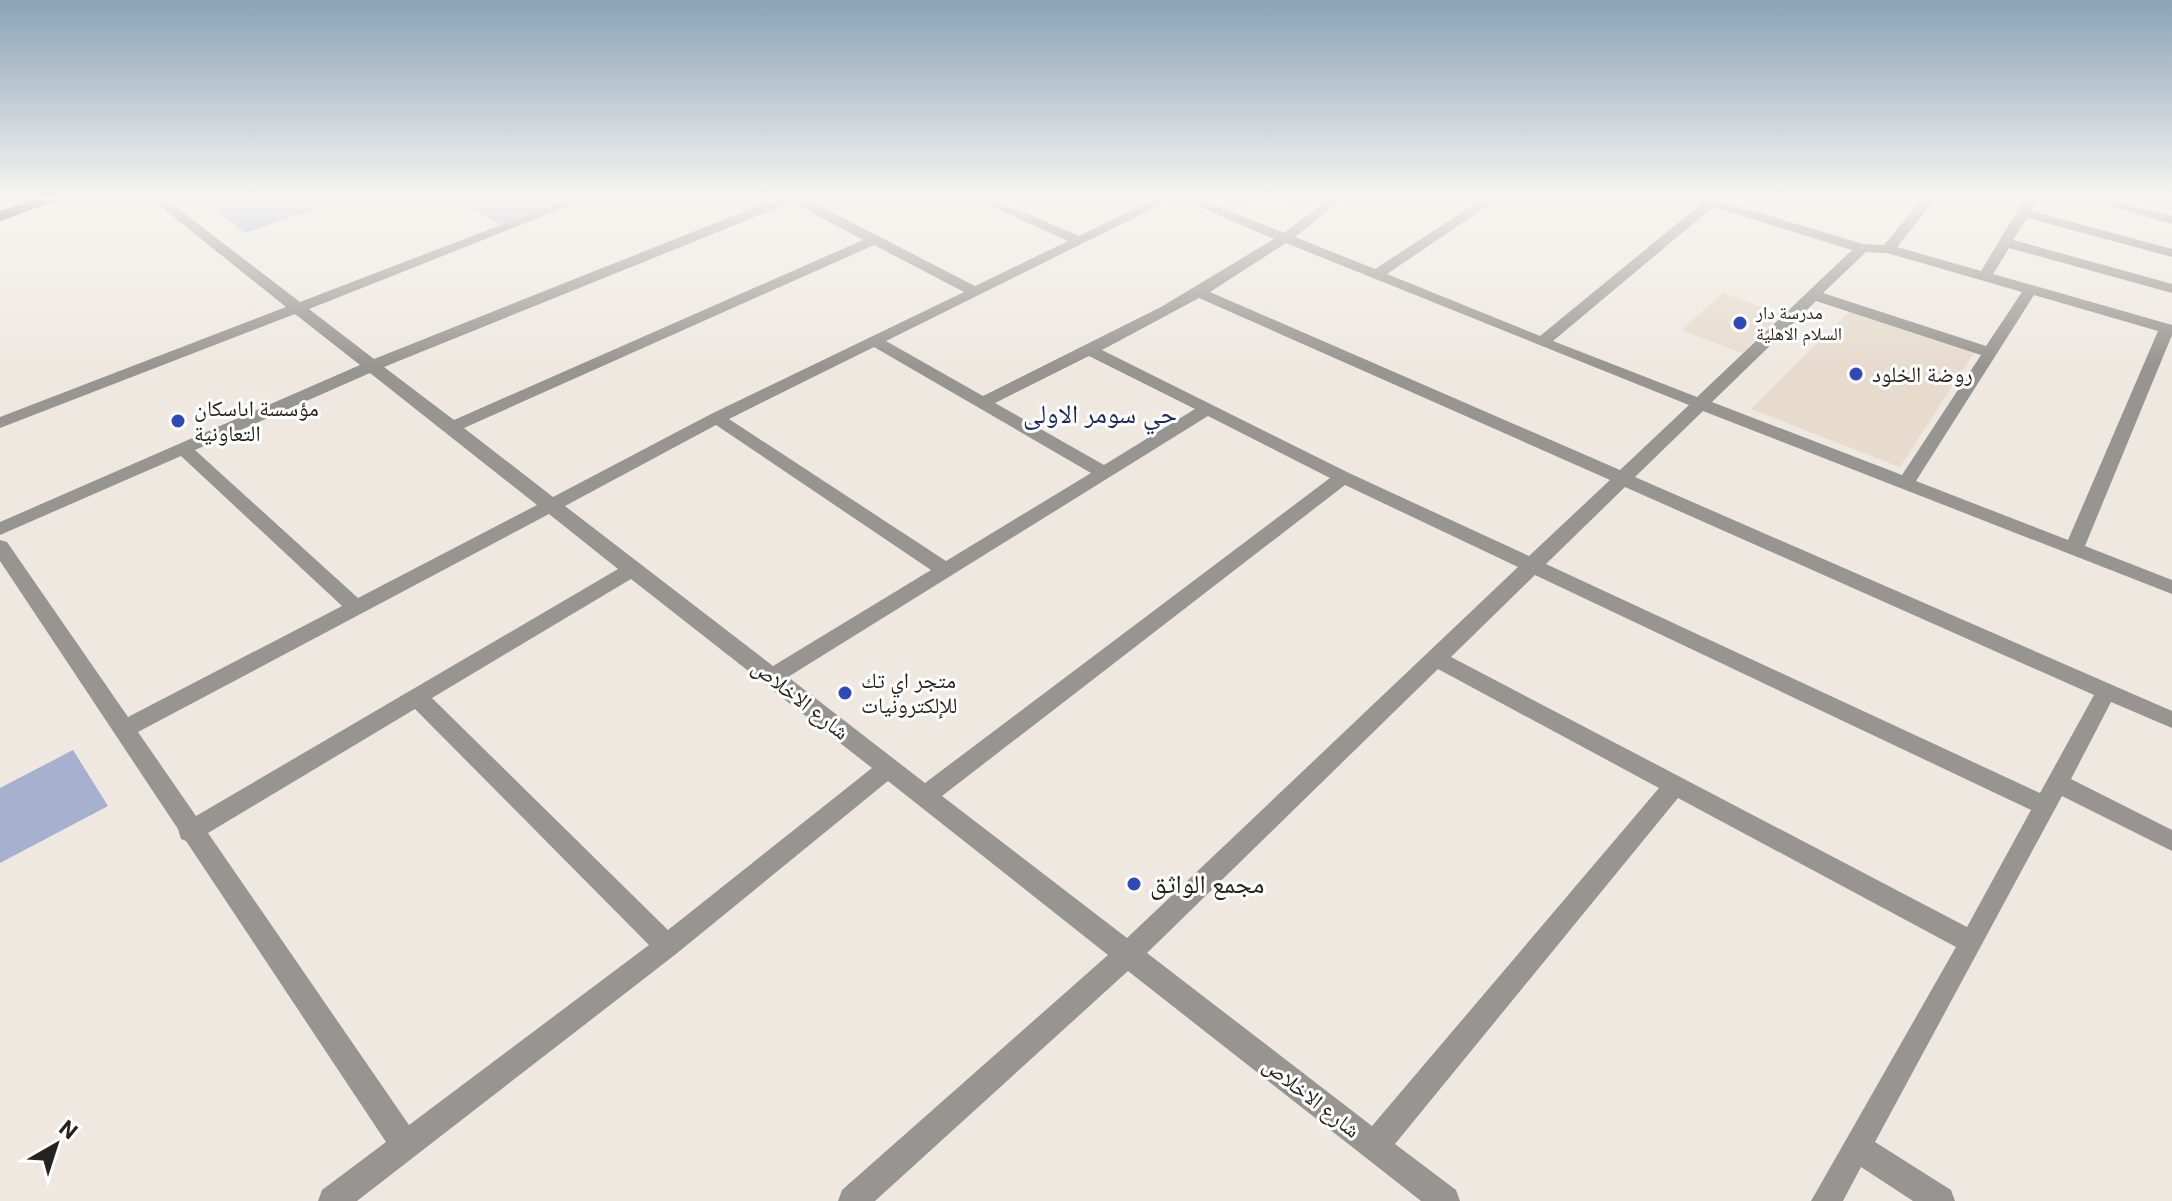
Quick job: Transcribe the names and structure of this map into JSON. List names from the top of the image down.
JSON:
{
  "streets": {
    "street": ["شارع الاخلاص"]
  },
  "districts": ["حي سومر الاولى"],
  "places": [
    "مدرسة دار السلام الاهلية",
    "روضة الخلود",
    "مؤسسة اىاسكان التعاونية",
    "متجر اي تك للإلكترونيات",
    "مجمع الواثق"
  ],
  "north": "top right"
}
